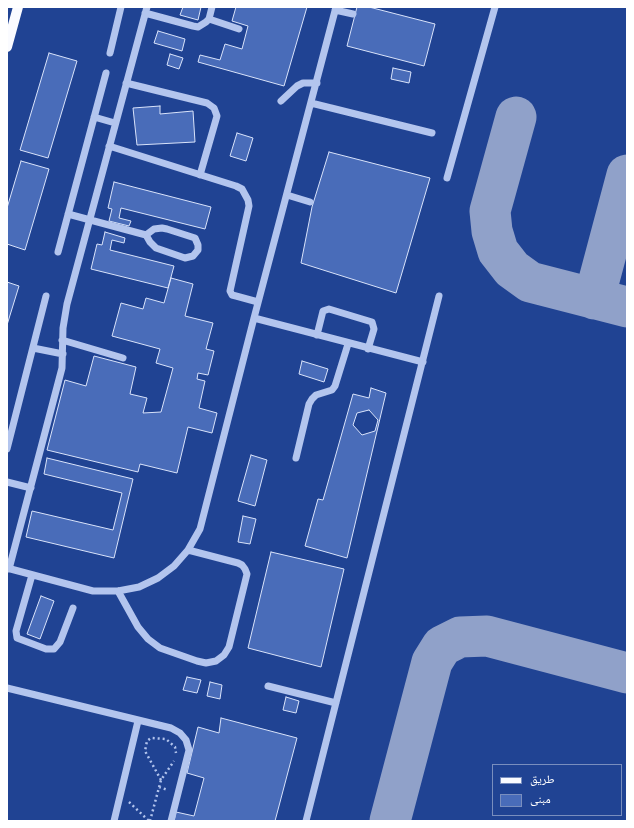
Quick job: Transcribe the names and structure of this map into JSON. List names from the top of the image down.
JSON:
{
  "legend": ["طريق", "مبنى"]
}
